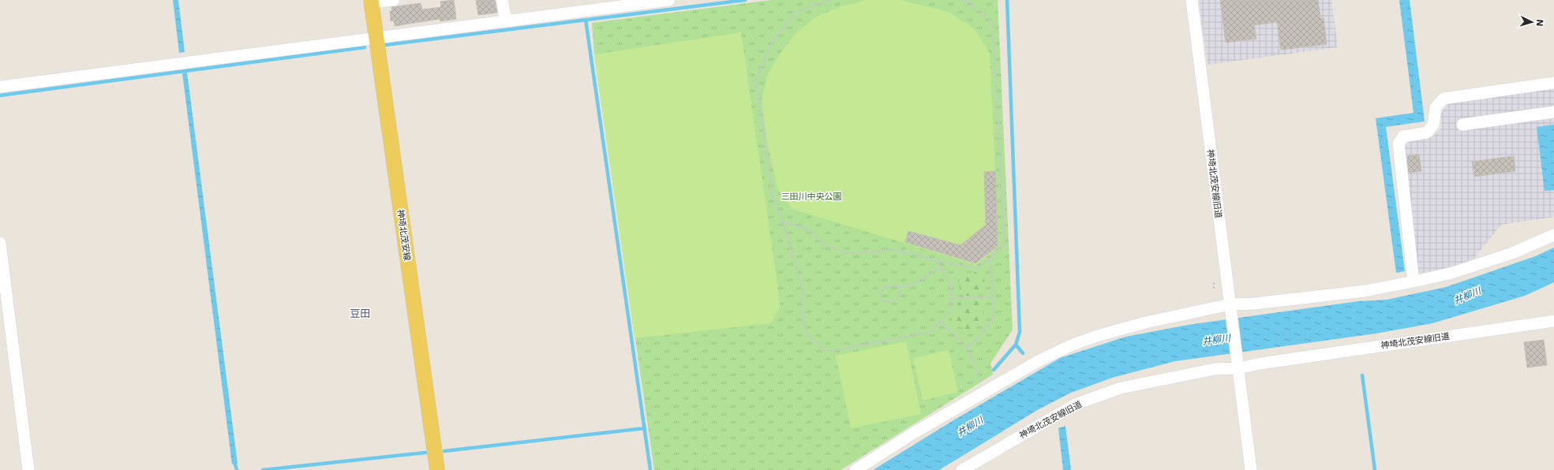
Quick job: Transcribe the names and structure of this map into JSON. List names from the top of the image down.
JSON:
{
  "streets": {
    "main road": ["神埼北茂安線"],
    "street": ["神埼北茂安線旧道"]
  },
  "districts": ["豆田"],
  "water": ["井柳川"],
  "parks": ["三田川中央公園"],
  "north": "right"
}
